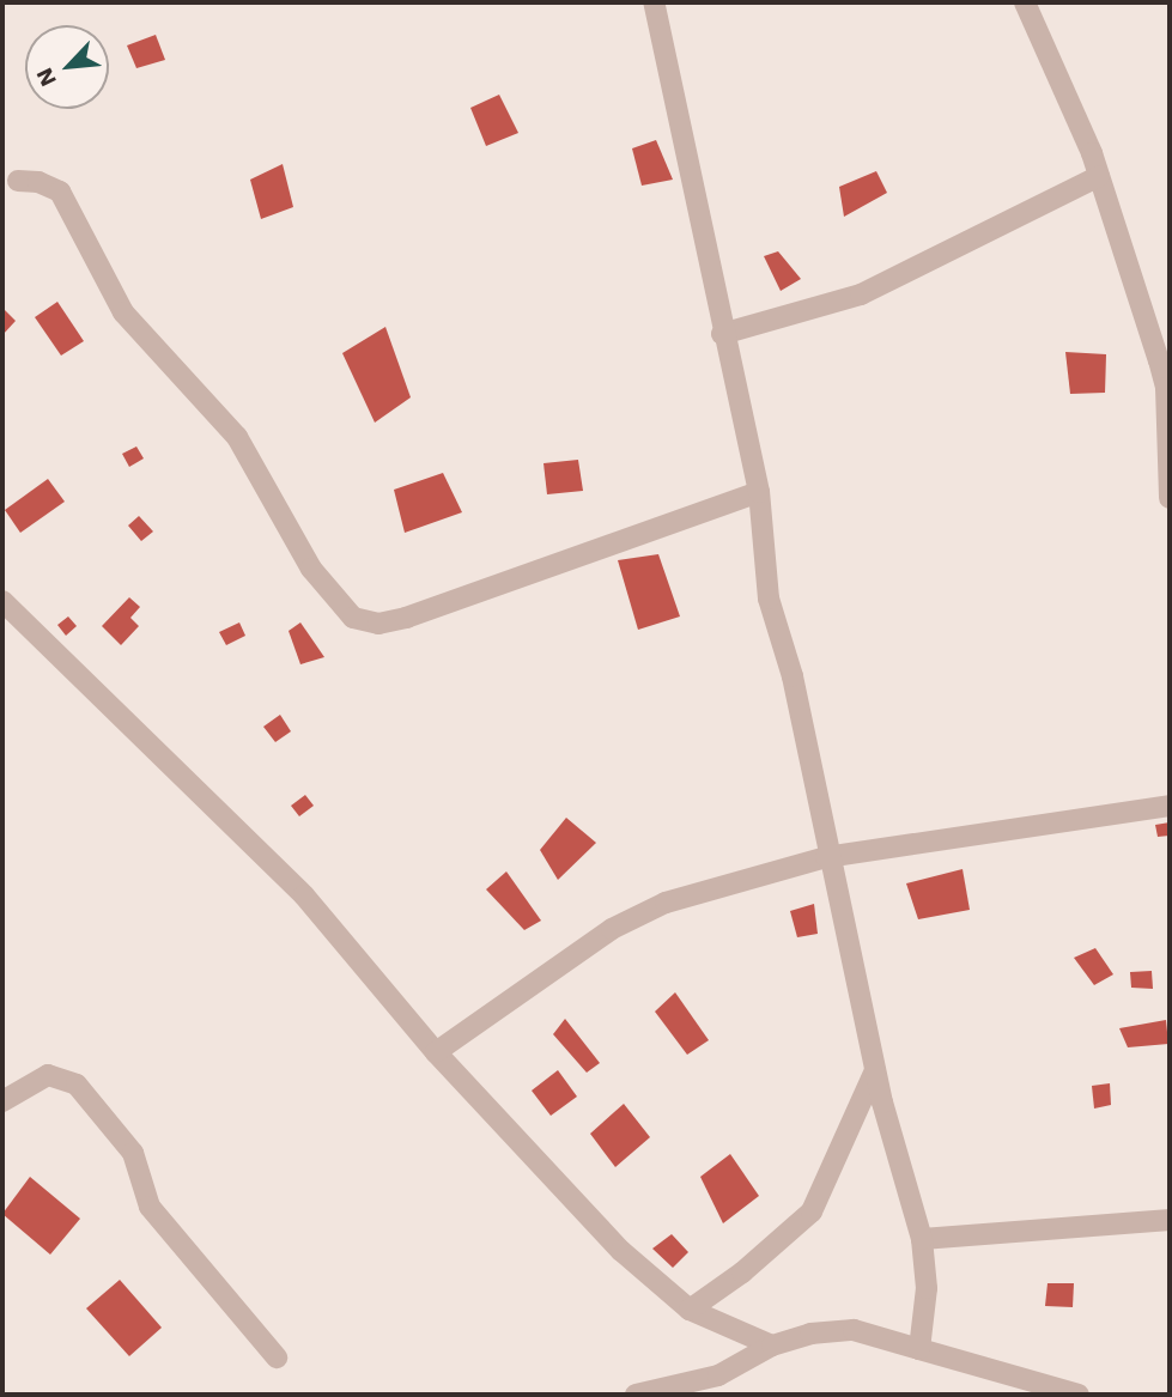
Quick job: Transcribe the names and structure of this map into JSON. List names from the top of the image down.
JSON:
{
  "north": "bottom left"
}
